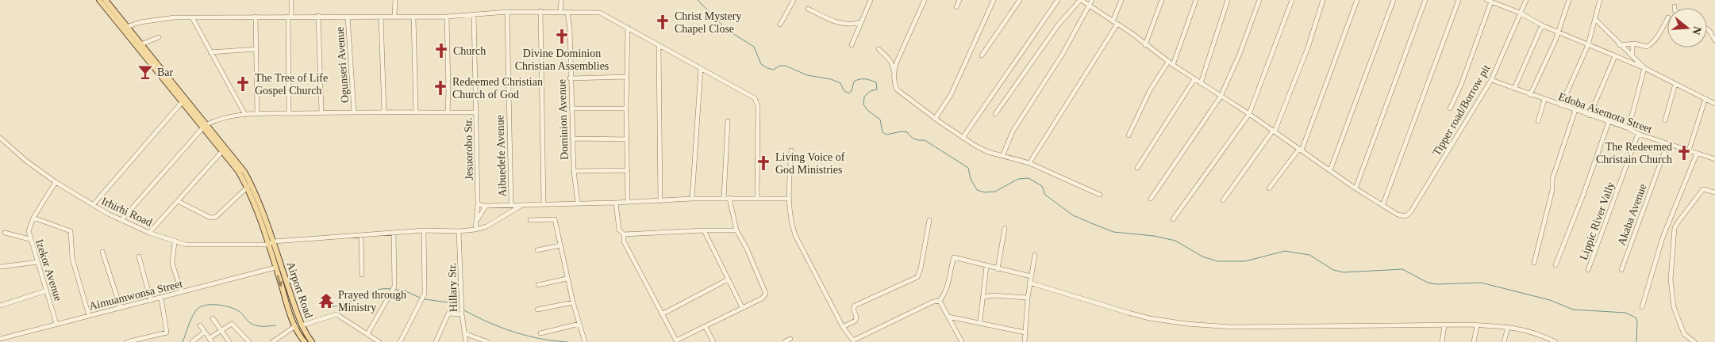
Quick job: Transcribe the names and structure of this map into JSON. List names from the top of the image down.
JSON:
{
  "streets": {
    "main road": ["Airport Road"],
    "street": [
      "Ogunseri Avenue",
      "Tipper road/Borrow pit",
      "Edoba Asemota Street",
      "Dominion Avenue",
      "Jesuorobo Str.",
      "Aibuedefe Avenue",
      "Irhirhi Road",
      "Akaba Avenue",
      "Lippic River Vally",
      "Izekor Avenue",
      "Hillary Str.",
      "Aimuamwonsa Street"
    ]
  },
  "crossings": [
    ["Tipper road/Borrow pit", "Edoba Asemota Street"],
    ["Edoba Asemota Street", "Akaba Avenue"],
    ["Edoba Asemota Street", "Lippic River Vally"],
    ["Irhirhi Road", "Izekor Avenue"],
    ["Irhirhi Road", "Hillary Str."],
    ["Irhirhi Road", "Airport Road"],
    ["Izekor Avenue", "Aimuamwonsa Street"],
    ["Airport Road", "Aimuamwonsa Street"]
  ],
  "places": {
    "church": [
      "Christ Mystery Chapel Close",
      "Divine Dominion Christian Assemblies",
      "Church",
      "The Tree of Life Gospel Church",
      "Redeemed Christian Church of God",
      "The Redeemed Christain Church",
      "Living Voice of God Ministries"
    ],
    "bar": ["Bar"],
    "temple": ["Prayed through Ministry"]
  },
  "north": "right"
}
